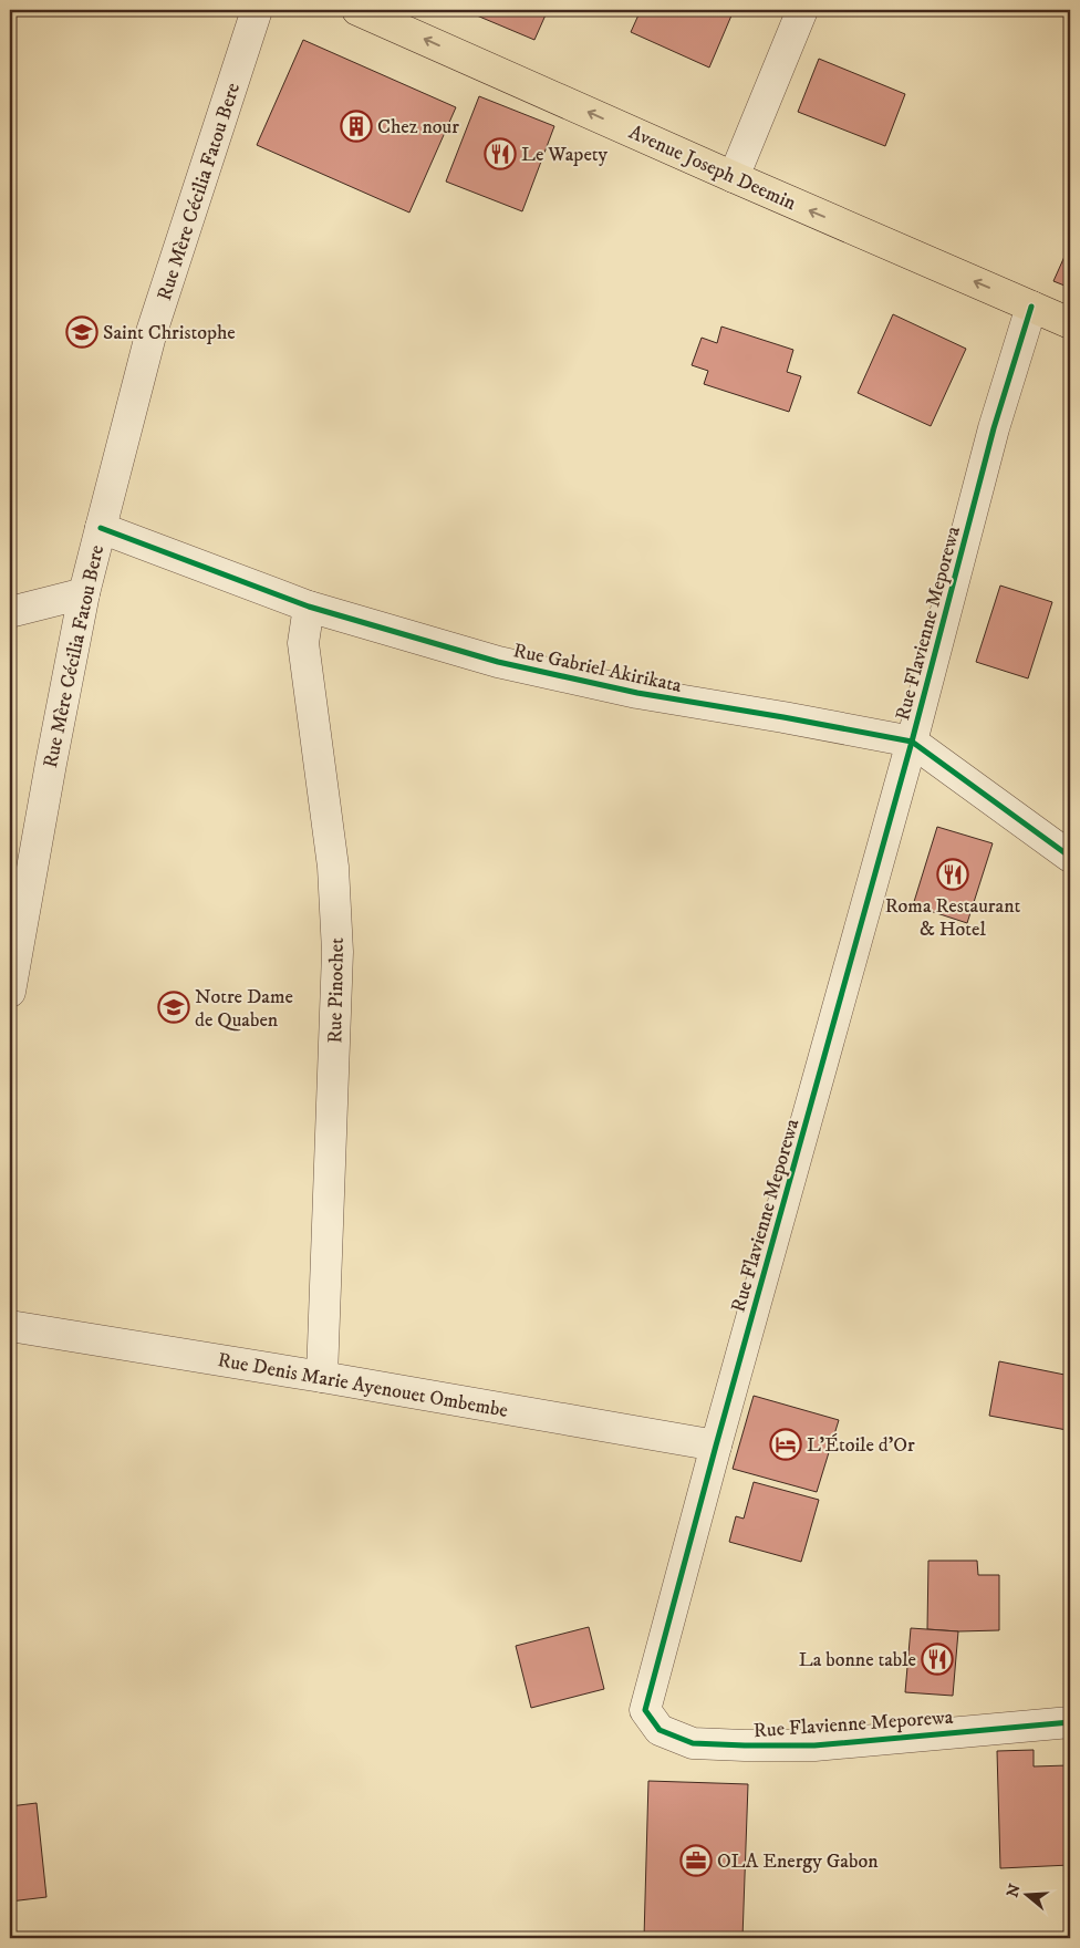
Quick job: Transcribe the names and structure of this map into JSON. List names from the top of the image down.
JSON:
{
  "streets": {
    "main road": ["Avenue Joseph Deemin"],
    "street": [
      "Rue Mère Cécilia Fatou Bere",
      "Rue Flavienne Meporewa",
      "Rue Gabriel Akirikata",
      "Rue Pinochet",
      "Rue Denis Marie Ayenouet Ombembe"
    ]
  },
  "crossings": [
    ["Avenue Joseph Deemin", "Rue Flavienne Meporewa"],
    ["Rue Mère Cécilia Fatou Bere", "Rue Gabriel Akirikata"],
    ["Rue Flavienne Meporewa", "Rue Gabriel Akirikata"],
    ["Rue Flavienne Meporewa", "Rue Denis Marie Ayenouet Ombembe"],
    ["Rue Gabriel Akirikata", "Rue Pinochet"],
    ["Rue Pinochet", "Rue Denis Marie Ayenouet Ombembe"]
  ],
  "one_way": ["Avenue Joseph Deemin"],
  "places": {
    "building": ["Chez nour"],
    "restaurant": ["Le Wapety", "Roma Restaurant & Hotel", "La bonne table"],
    "school or university": ["Saint Christophe", "Notre Dame de Quaben"],
    "hotel": ["L'Étoile d'Or"],
    "office": ["OLA Energy Gabon"]
  },
  "north": "left"
}
